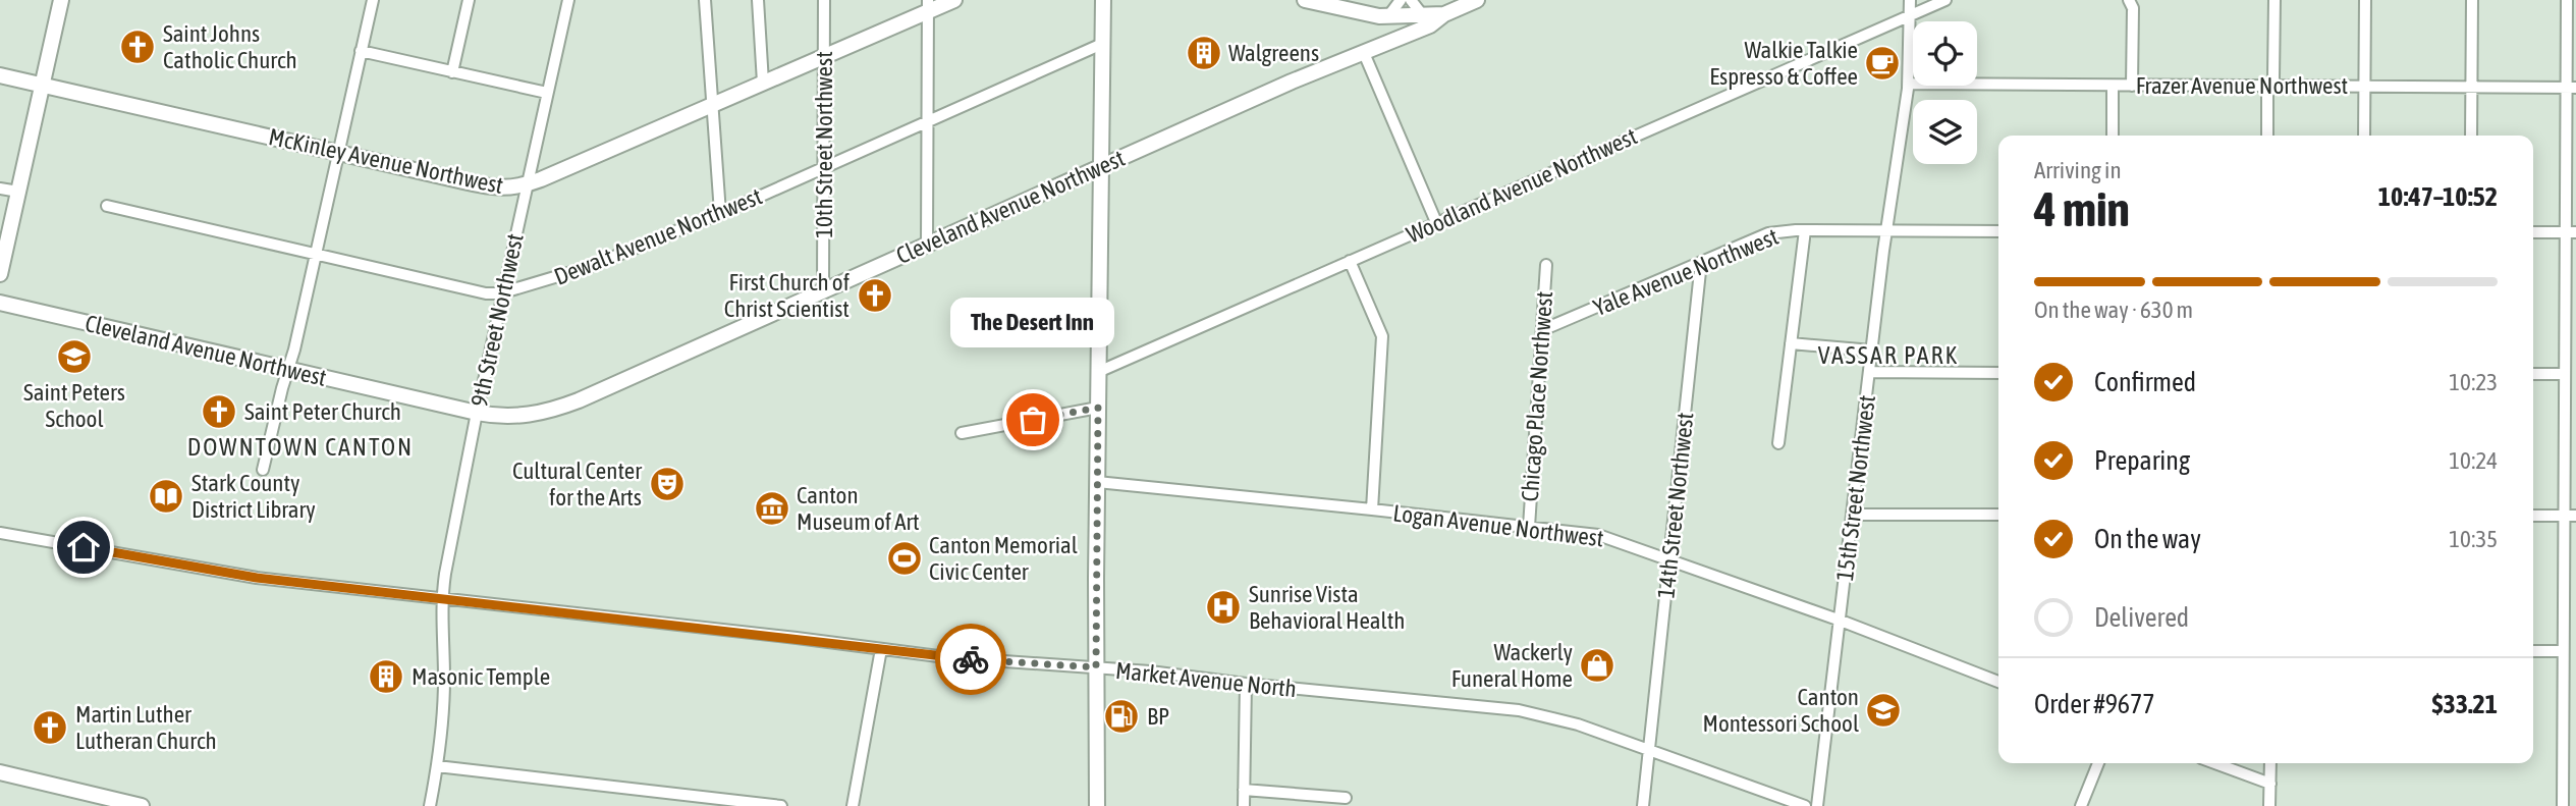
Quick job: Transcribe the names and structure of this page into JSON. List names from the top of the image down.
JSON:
{
  "streets": {
    "main road": ["McKinley Avenue Northwest", "Cleveland Avenue Northwest"],
    "street": [
      "Frazer Avenue Northwest",
      "10th Street Northwest",
      "Woodland Avenue Northwest",
      "Dewalt Avenue Northwest",
      "Yale Avenue Northwest",
      "9th Street Northwest",
      "Chicago Place Northwest",
      "15th Street Northwest",
      "14th Street Northwest",
      "Logan Avenue Northwest",
      "Market Avenue North"
    ]
  },
  "crossings": [
    ["Frazer Avenue Northwest", "15th Street Northwest"],
    ["10th Street Northwest", "McKinley Avenue Northwest"],
    ["10th Street Northwest", "Cleveland Avenue Northwest"],
    ["10th Street Northwest", "Dewalt Avenue Northwest"],
    ["McKinley Avenue Northwest", "9th Street Northwest"],
    ["Woodland Avenue Northwest", "15th Street Northwest"],
    ["Cleveland Avenue Northwest", "9th Street Northwest"],
    ["Dewalt Avenue Northwest", "9th Street Northwest"],
    ["Yale Avenue Northwest", "Chicago Place Northwest"],
    ["Yale Avenue Northwest", "15th Street Northwest"],
    ["Yale Avenue Northwest", "14th Street Northwest"],
    ["9th Street Northwest", "Market Avenue North"],
    ["Chicago Place Northwest", "Logan Avenue Northwest"],
    ["15th Street Northwest", "Logan Avenue Northwest"],
    ["14th Street Northwest", "Logan Avenue Northwest"],
    ["14th Street Northwest", "Market Avenue North"]
  ],
  "districts": ["VASSAR PARK", "DOWNTOWN CANTON"],
  "places": {
    "church": [
      "Saint Johns Catholic Church",
      "First Church of Christ Scientist",
      "Saint Peter Church",
      "Martin Luther Lutheran Church"
    ],
    "building": ["Walgreens", "Masonic Temple"],
    "cafe": ["Walkie Talkie Espresso & Coffee"],
    "school or university": ["Saint Peters School", "Canton Montessori School"],
    "other": ["The Desert Inn"],
    "theatre": ["Cultural Center for the Arts"],
    "library": ["Stark County District Library"],
    "museum": ["Canton Museum of Art"],
    "sports": ["Canton Memorial Civic Center"],
    "hospital": ["Sunrise Vista Behavioral Health"],
    "shop": ["Wackerly Funeral Home"],
    "fuel station": ["BP"]
  },
  "page": {
    "heading": ["4 min", "Arriving in", "10:47–10:52"],
    "panel": ["Order #9677", "$33.21"],
    "bar": "On the way · 630 m",
    "bubble": "The Desert Inn",
    "list": [
      ["Confirmed", "10:23"],
      ["Preparing", "10:24"],
      ["On the way", "10:35"],
      "Delivered"
    ]
  }
}
